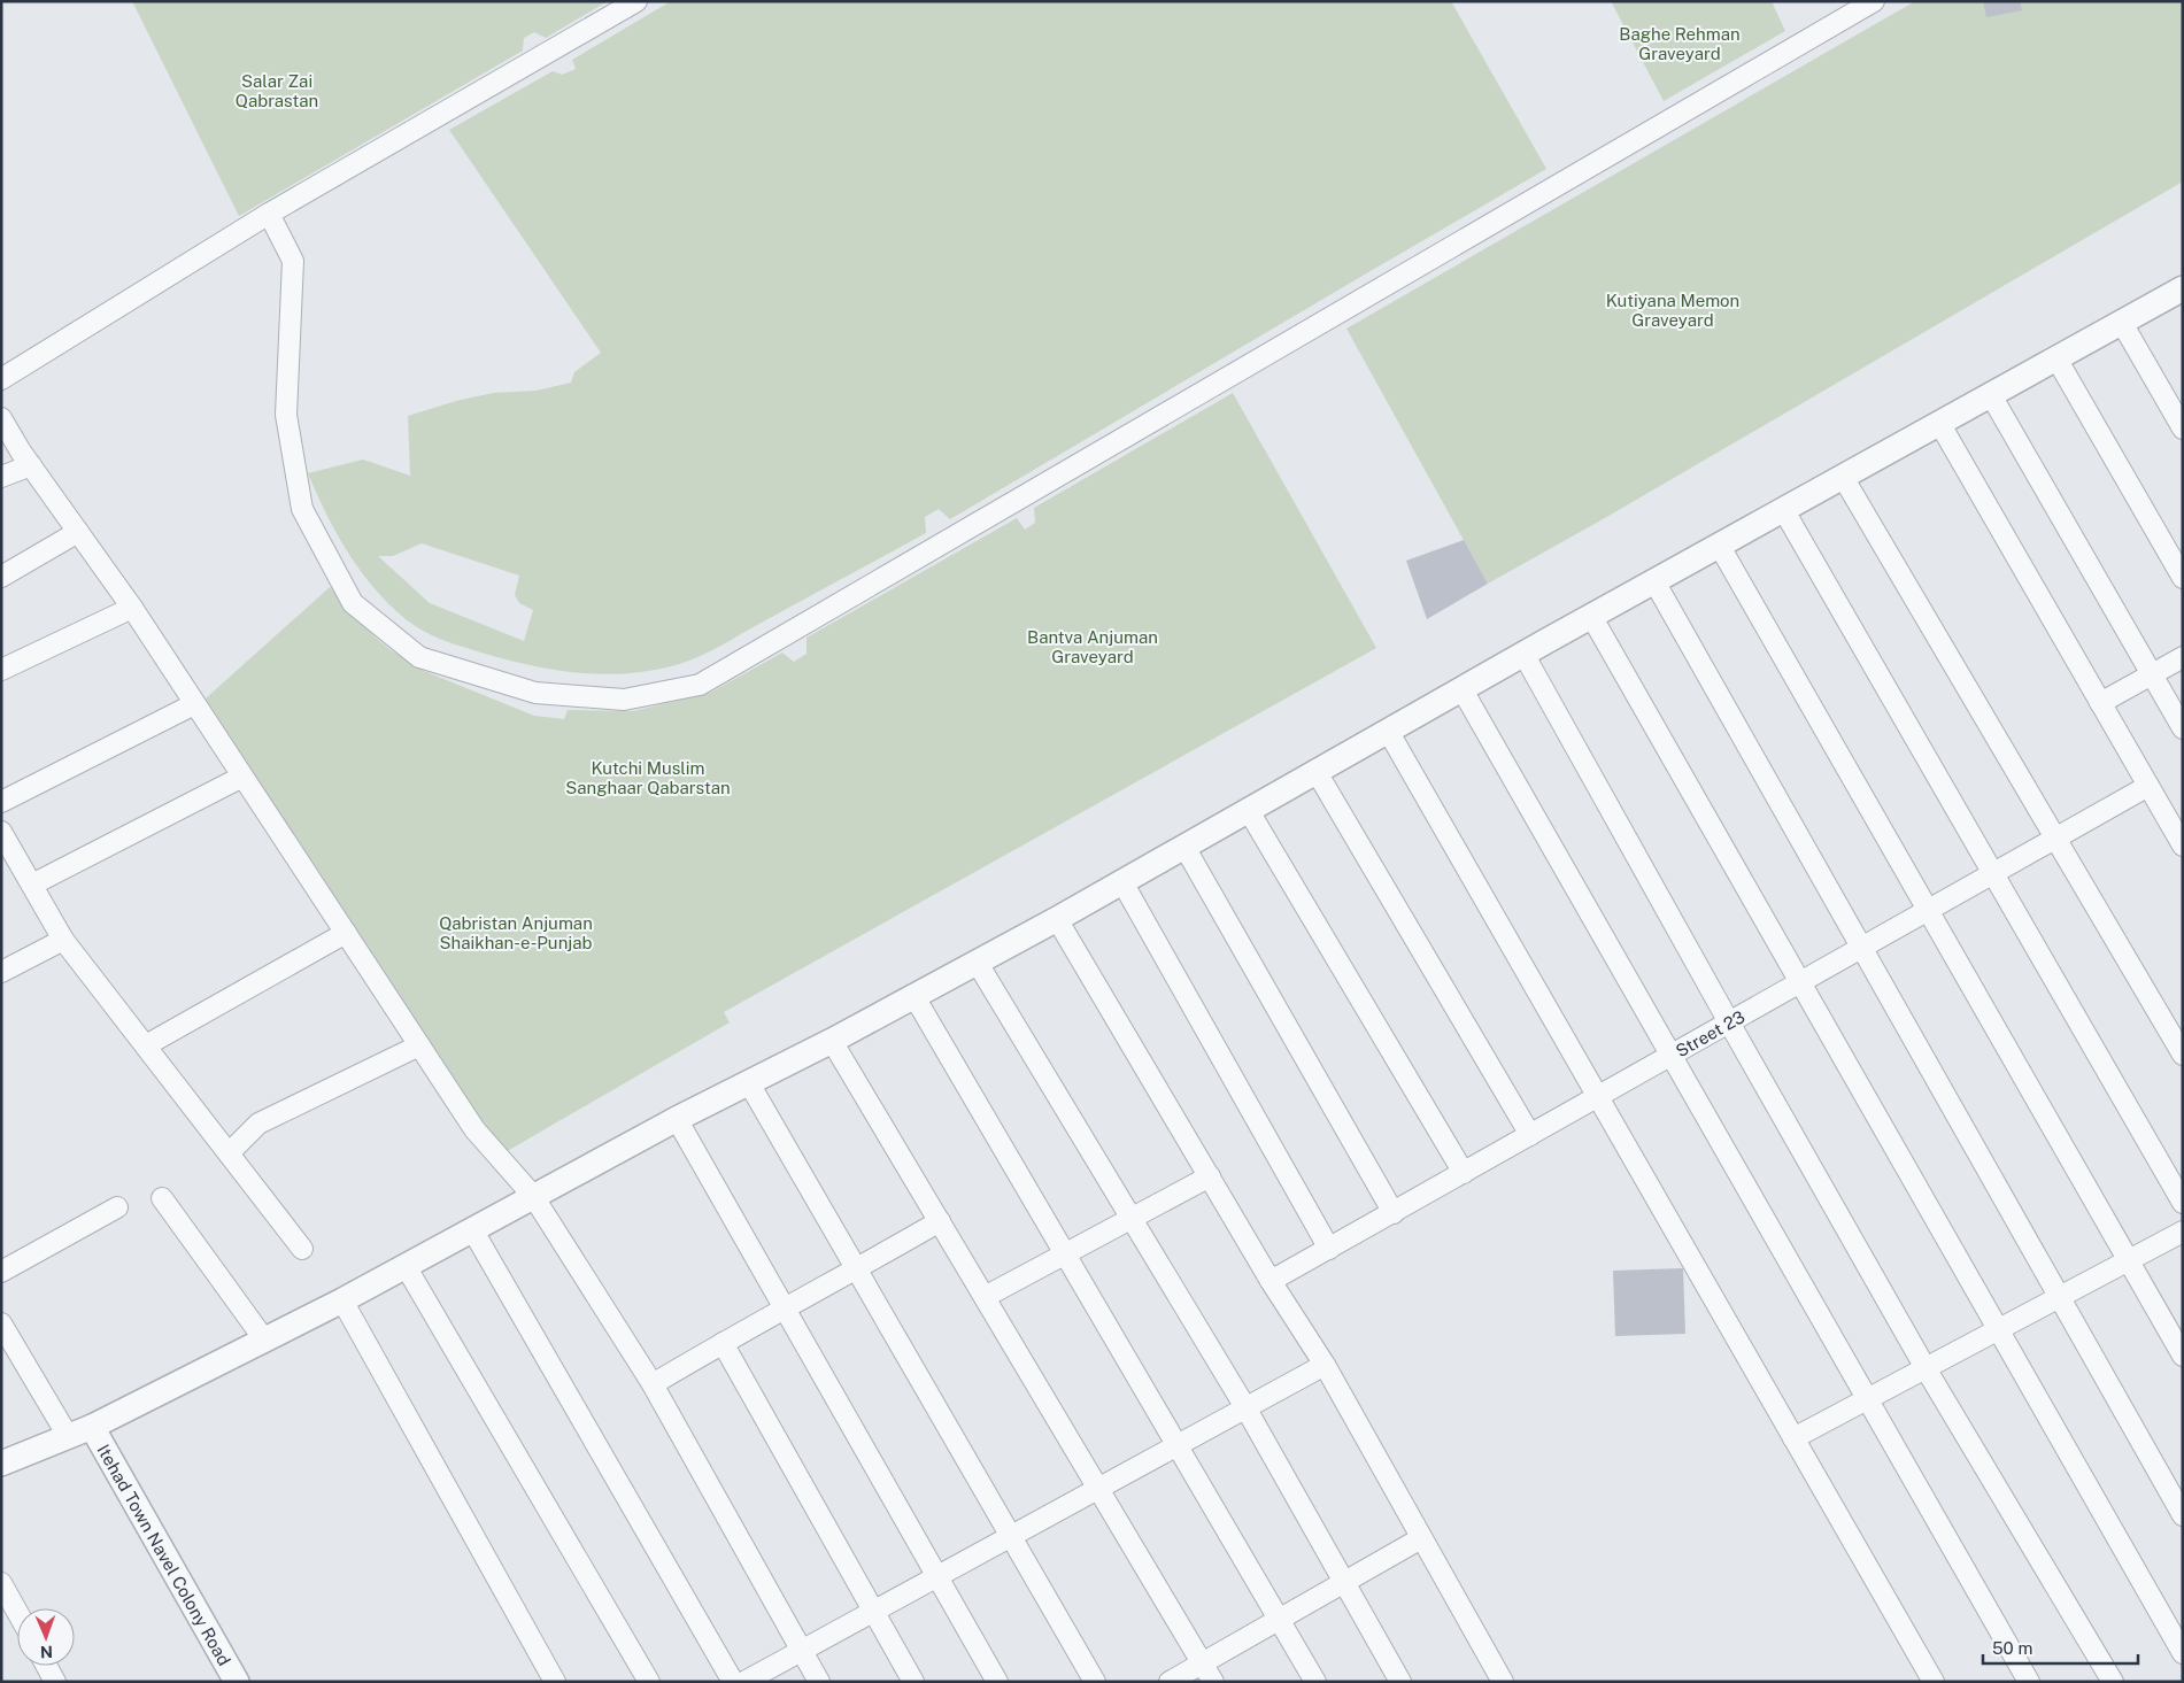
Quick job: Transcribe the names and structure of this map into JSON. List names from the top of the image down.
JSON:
{
  "streets": {
    "street": ["Street 23", "Itehad Town Navel Colony Road"]
  },
  "parks": [
    "Baghe Rehman Graveyard",
    "Salar Zai Qabrastan",
    "Kutiyana Memon Graveyard",
    "Bantva Anjuman Graveyard",
    "Kutchi Muslim Sanghaar Qabarstan",
    "Qabristan Anjuman Shaikhan-e-Punjab"
  ],
  "scale_bar": "50 m",
  "north": "bottom"
}
